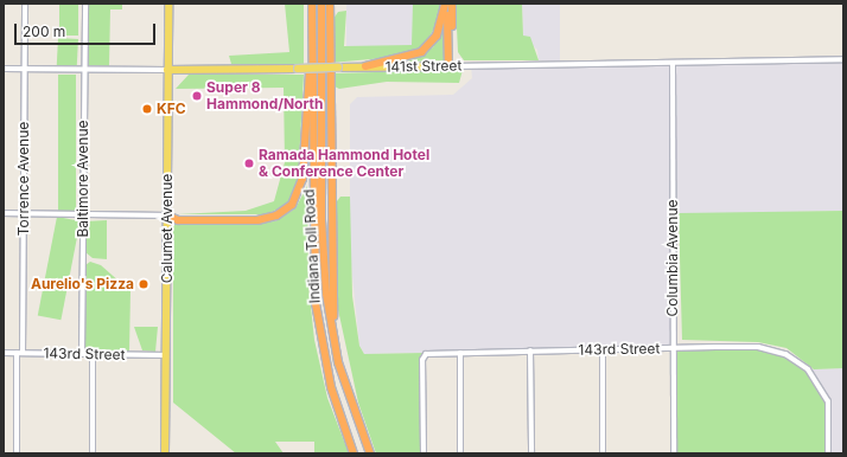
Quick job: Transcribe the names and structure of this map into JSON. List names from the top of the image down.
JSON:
{
  "streets": {
    "highway": ["Indiana Toll Road"],
    "main road": ["141st Street", "Calumet Avenue"],
    "street": [
      "Torrence Avenue",
      "Baltimore Avenue",
      "Columbia Avenue",
      "143rd Street"
    ]
  },
  "crossings": [
    ["141st Street", "Torrence Avenue"],
    ["141st Street", "Baltimore Avenue"],
    ["141st Street", "Calumet Avenue"],
    ["141st Street", "Columbia Avenue"],
    ["Torrence Avenue", "143rd Street"],
    ["Baltimore Avenue", "143rd Street"],
    ["Calumet Avenue", "143rd Street"],
    ["Columbia Avenue", "143rd Street"]
  ],
  "places": [
    "Super 8 Hammond/North",
    "KFC",
    "Ramada Hammond Hotel & Conference Center",
    "Aurelio's Pizza"
  ],
  "scale_bar": "200 m"
}
